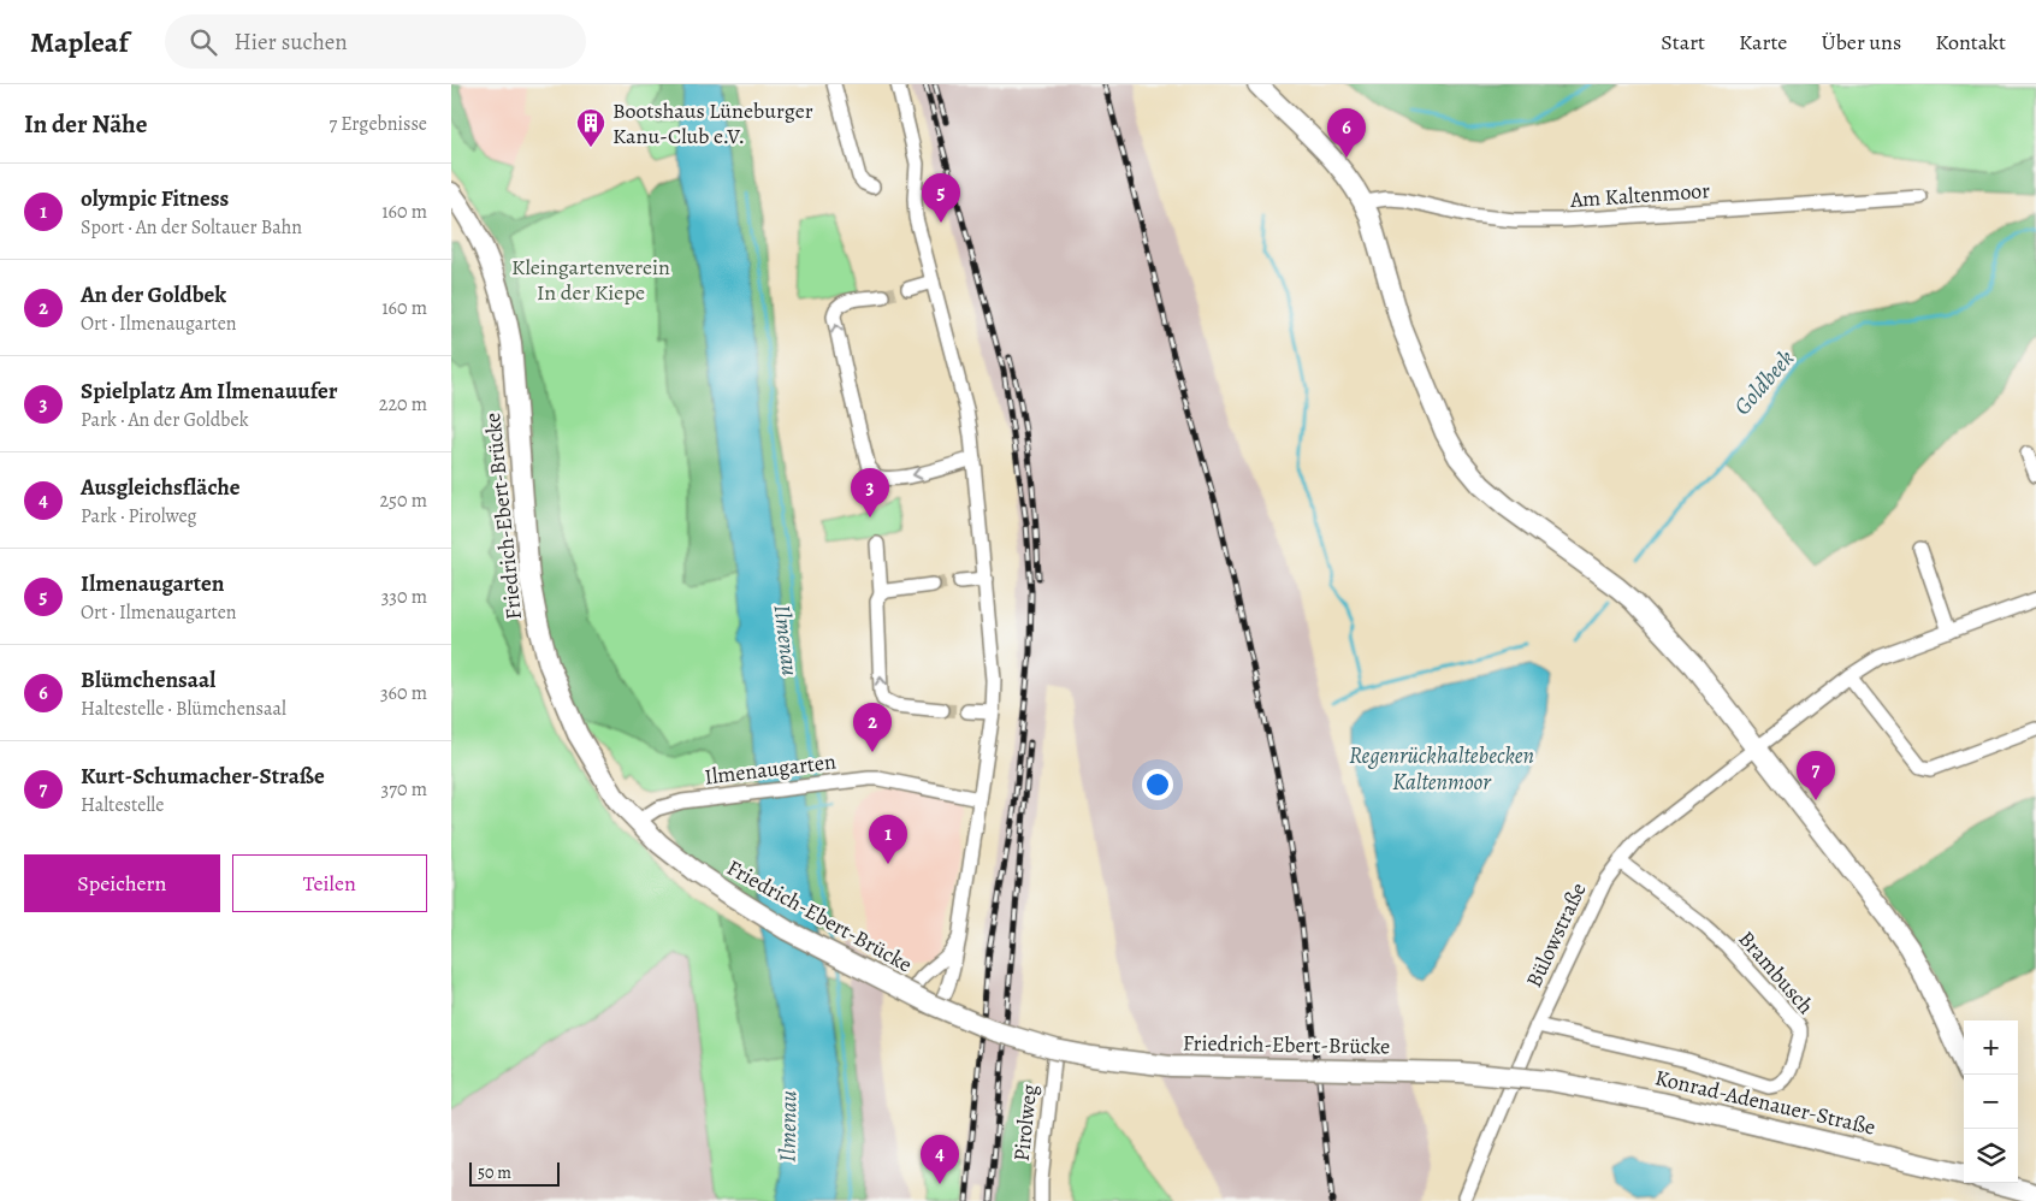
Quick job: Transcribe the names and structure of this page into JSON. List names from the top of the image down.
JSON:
{
  "streets": {
    "main road": ["Friedrich-Ebert-Brücke", "Konrad-Adenauer-Straße"],
    "street": [
      "Am Kaltenmoor",
      "Ilmenaugarten",
      "Bülowstraße",
      "Brambusch",
      "Pirolweg"
    ]
  },
  "crossings": [
    ["Friedrich-Ebert-Brücke", "Ilmenaugarten"],
    ["Friedrich-Ebert-Brücke", "Konrad-Adenauer-Straße"],
    ["Friedrich-Ebert-Brücke", "Pirolweg"],
    ["Bülowstraße", "Brambusch"]
  ],
  "water": ["Goldbeek", "Ilmenau", "Regenrückhaltebecken Kaltenmoor"],
  "parks": ["Kleingartenverein In der Kiepe"],
  "places": {
    "building": ["Bootshaus Lüneburger Kanu-Club e.V."]
  },
  "scale_bar": "50 m",
  "page": {
    "header": "Mapleaf",
    "search": "Hier suchen",
    "nav": [
      "Start",
      "Karte",
      "Über uns",
      "Kontakt"
    ],
    "heading": ["In der Nähe", "7 Ergebnisse"],
    "pins": [
      "6",
      "5",
      "3",
      "2",
      "7",
      "1",
      "4"
    ],
    "list": [
      {
        "mark": "1",
        "name": "olympic Fitness",
        "note": "Sport · An der Soltauer Bahn",
        "value": "160 m"
      },
      {
        "mark": "2",
        "name": "An der Goldbek",
        "note": "Ort · Ilmenaugarten",
        "value": "160 m"
      },
      {
        "mark": "3",
        "name": "Spielplatz Am Ilmenauufer",
        "note": "Park · An der Goldbek",
        "value": "220 m"
      },
      {
        "mark": "4",
        "name": "Ausgleichsfläche",
        "note": "Park · Pirolweg",
        "value": "250 m"
      },
      {
        "mark": "5",
        "name": "Ilmenaugarten",
        "note": "Ort · Ilmenaugarten",
        "value": "330 m"
      },
      {
        "mark": "6",
        "name": "Blümchensaal",
        "note": "Haltestelle · Blümchensaal",
        "value": "360 m"
      },
      {
        "mark": "7",
        "name": "Kurt-Schumacher-Straße",
        "note": "Haltestelle",
        "value": "370 m"
      }
    ],
    "buttons": ["Speichern", "Teilen"],
    "map_buttons": ["+", "−"],
    "scale": "50 m"
  }
}
